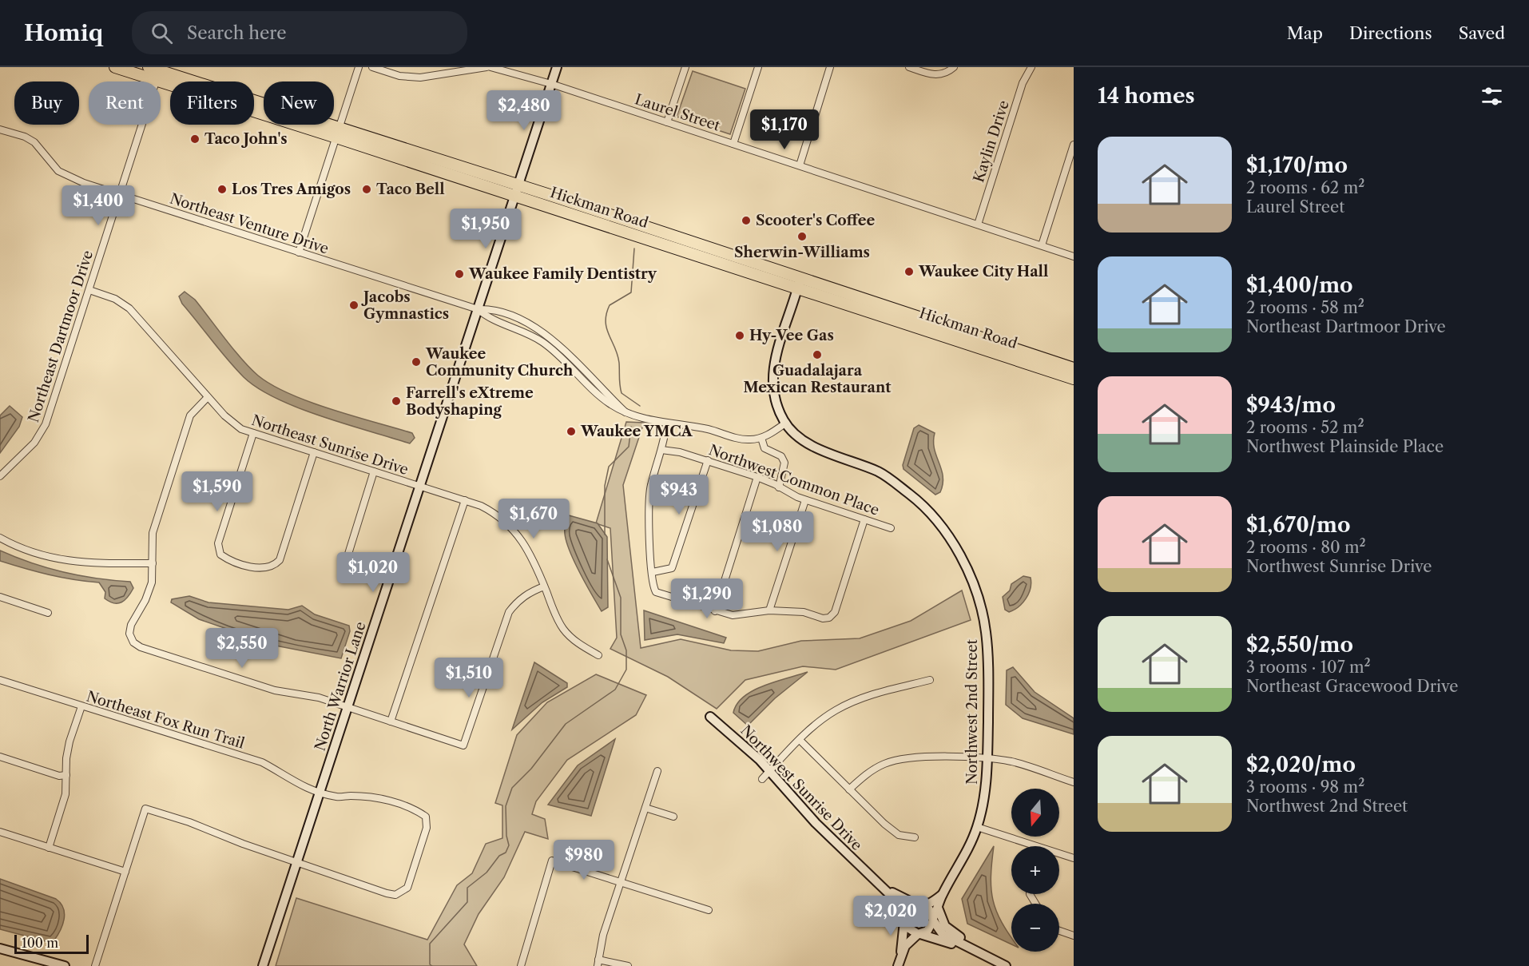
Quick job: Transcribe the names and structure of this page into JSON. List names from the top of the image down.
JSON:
{
  "streets": {
    "highway": ["Hickman Road"],
    "street": [
      "Laurel Street",
      "Kaylin Drive",
      "Northeast Venture Drive",
      "Northeast Dartmoor Drive",
      "Northeast Sunrise Drive",
      "Northwest Common Place",
      "North Warrior Lane",
      "Northwest 2nd Street",
      "Northeast Fox Run Trail",
      "Northwest Sunrise Drive"
    ]
  },
  "crossings": [
    ["Laurel Street", "Kaylin Drive"],
    ["Laurel Street", "North Warrior Lane"],
    ["Hickman Road", "Northeast Dartmoor Drive"],
    ["Hickman Road", "North Warrior Lane"],
    ["Hickman Road", "Northwest 2nd Street"],
    ["Northeast Venture Drive", "Northeast Dartmoor Drive"],
    ["Northeast Venture Drive", "North Warrior Lane"],
    ["Northeast Dartmoor Drive", "Northeast Sunrise Drive"],
    ["Northeast Sunrise Drive", "North Warrior Lane"],
    ["North Warrior Lane", "Northeast Fox Run Trail"],
    ["Northwest 2nd Street", "Northwest Sunrise Drive"]
  ],
  "places": [
    "Taco John's",
    "Los Tres Amigos",
    "Taco Bell",
    "Scooter's Coffee",
    "Sherwin-Williams",
    "Waukee City Hall",
    "Waukee Family Dentistry",
    "Jacobs Gymnastics",
    "Hy-Vee Gas",
    "Guadalajara Mexican Restaurant",
    "Waukee Community Church",
    "Farrell's eXtreme Bodyshaping",
    "Waukee YMCA"
  ],
  "scale_bar": "100 m",
  "north": "bottom",
  "page": {
    "header": "Homiq",
    "search": "Search here",
    "nav": ["Map", "Directions", "Saved"],
    "heading": "14 homes",
    "chip": [
      "Buy",
      "Rent",
      "Filters",
      "New"
    ],
    "price": [
      "$2,480",
      "$1,170",
      "$1,400",
      "$1,950",
      "$1,590",
      "$943",
      "$1,670",
      "$1,080",
      "$1,020",
      "$1,290",
      "$2,550",
      "$1,510",
      "$980",
      "$2,020"
    ],
    "list": [
      {
        "name": "$1,170/mo",
        "note": "2 rooms · 62 m² · Laurel Street"
      },
      {
        "name": "$1,400/mo",
        "note": "2 rooms · 58 m² · Northeast Dartmoor Drive"
      },
      {
        "name": "$943/mo",
        "note": "2 rooms · 52 m² · Northwest Plainside Place"
      },
      {
        "name": "$1,670/mo",
        "note": "2 rooms · 80 m² · Northwest Sunrise Drive"
      },
      {
        "name": "$2,550/mo",
        "note": "3 rooms · 107 m² · Northeast Gracewood Drive"
      },
      {
        "name": "$2,020/mo",
        "note": "3 rooms · 98 m² · Northwest 2nd Street"
      }
    ],
    "map_buttons": ["+", "−"],
    "scale": "100 m"
  }
}
